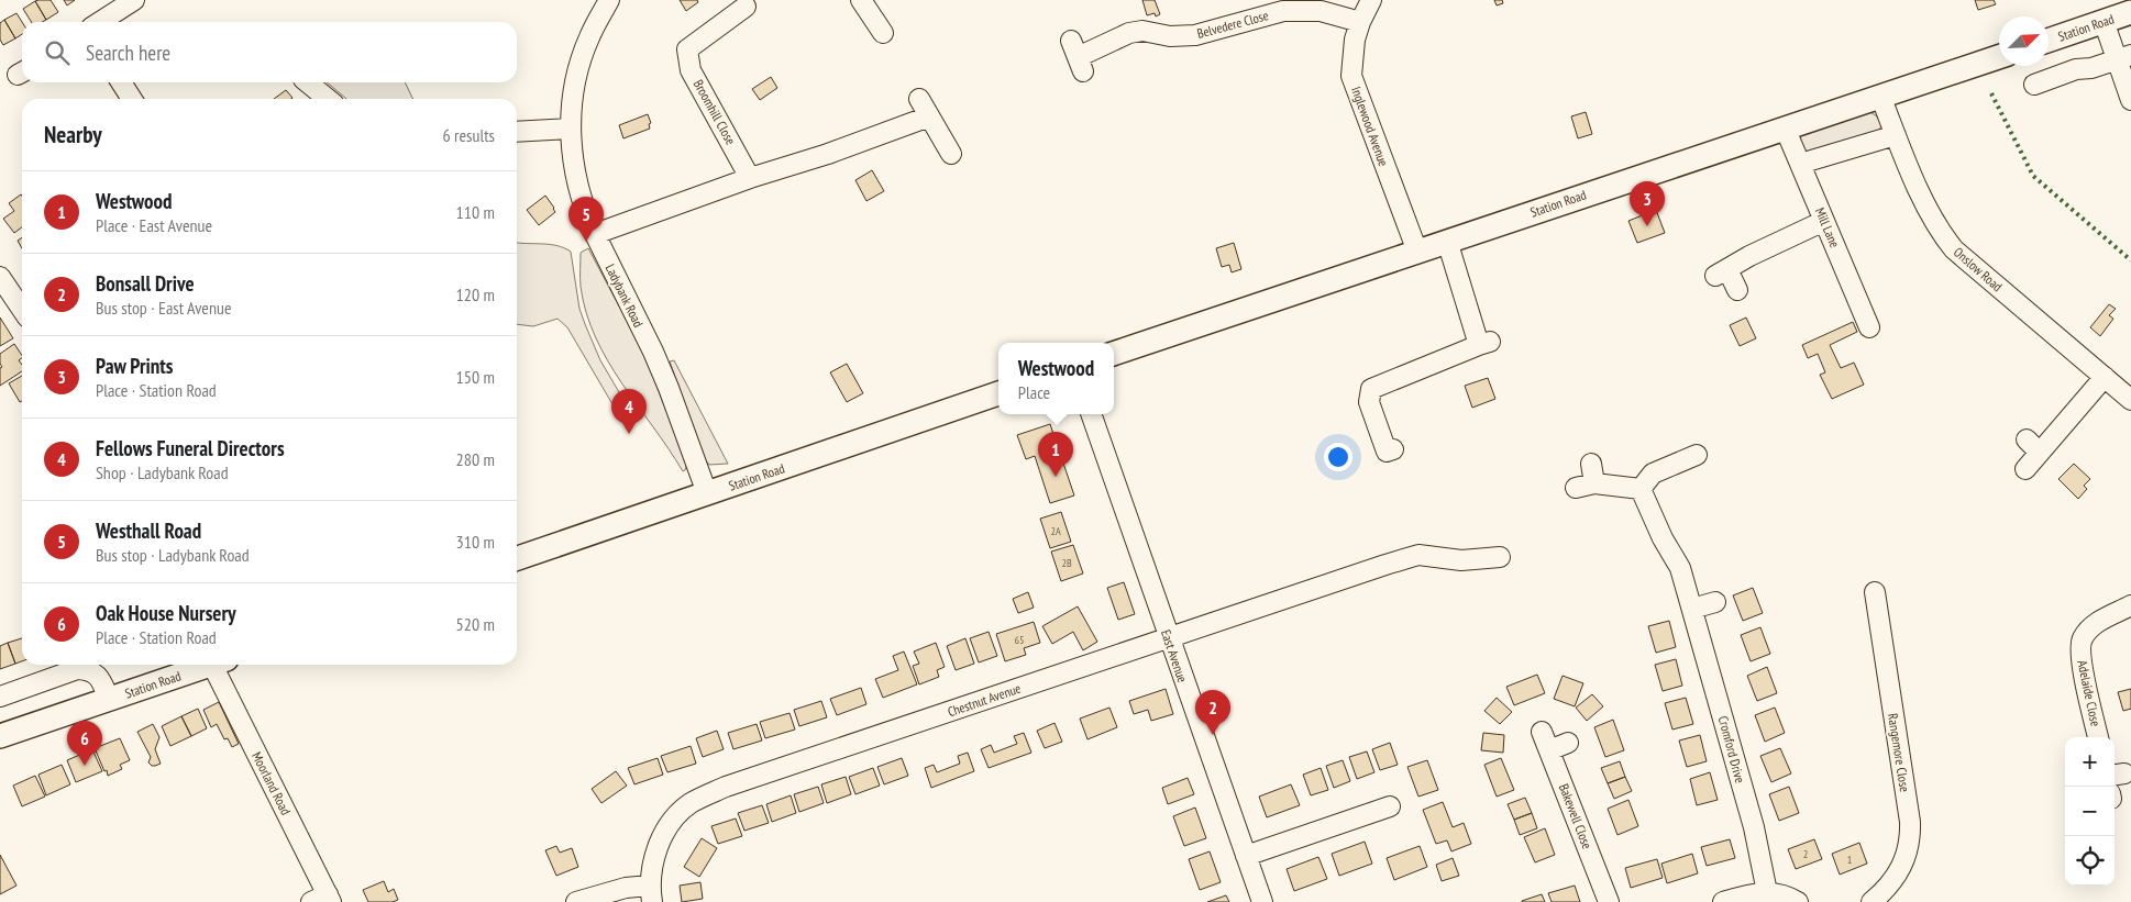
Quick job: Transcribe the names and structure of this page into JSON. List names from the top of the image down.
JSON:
{
  "streets": {
    "main road": ["Station Road"],
    "street": [
      "Belvedere Close",
      "Broomhill Close",
      "Inglewood Avenue",
      "Mill Lane",
      "Onslow Road",
      "Ladybank Road",
      "East Avenue",
      "Adelaide Close",
      "Chestnut Avenue",
      "Cromford Drive",
      "Rangemore Close",
      "Moorland Road",
      "Bakewell Close"
    ]
  },
  "crossings": [
    ["Belvedere Close", "Inglewood Avenue"],
    ["Station Road", "Inglewood Avenue"],
    ["Station Road", "Mill Lane"],
    ["Station Road", "Onslow Road"],
    ["Station Road", "Ladybank Road"],
    ["East Avenue", "Chestnut Avenue"]
  ],
  "house_numbers": [
    "2A",
    "2B",
    "65",
    "2",
    "1"
  ],
  "north": "top right",
  "page": {
    "search": "Search here",
    "heading": ["Nearby", "6 results"],
    "list": [
      {
        "mark": "1",
        "name": "Westwood",
        "note": "Place · East Avenue",
        "value": "110 m"
      },
      {
        "mark": "2",
        "name": "Bonsall Drive",
        "note": "Bus stop · East Avenue",
        "value": "120 m"
      },
      {
        "mark": "3",
        "name": "Paw Prints",
        "note": "Place · Station Road",
        "value": "150 m"
      },
      {
        "mark": "4",
        "name": "Fellows Funeral Directors",
        "note": "Shop · Ladybank Road",
        "value": "280 m"
      },
      {
        "mark": "5",
        "name": "Westhall Road",
        "note": "Bus stop · Ladybank Road",
        "value": "310 m"
      },
      {
        "mark": "6",
        "name": "Oak House Nursery",
        "note": "Place · Station Road",
        "value": "520 m"
      }
    ],
    "pins": [
      "3",
      "5",
      "4",
      "1",
      "2",
      "6"
    ],
    "popup": ["Westwood", "Place"],
    "map_buttons": ["+", "−"]
  }
}
